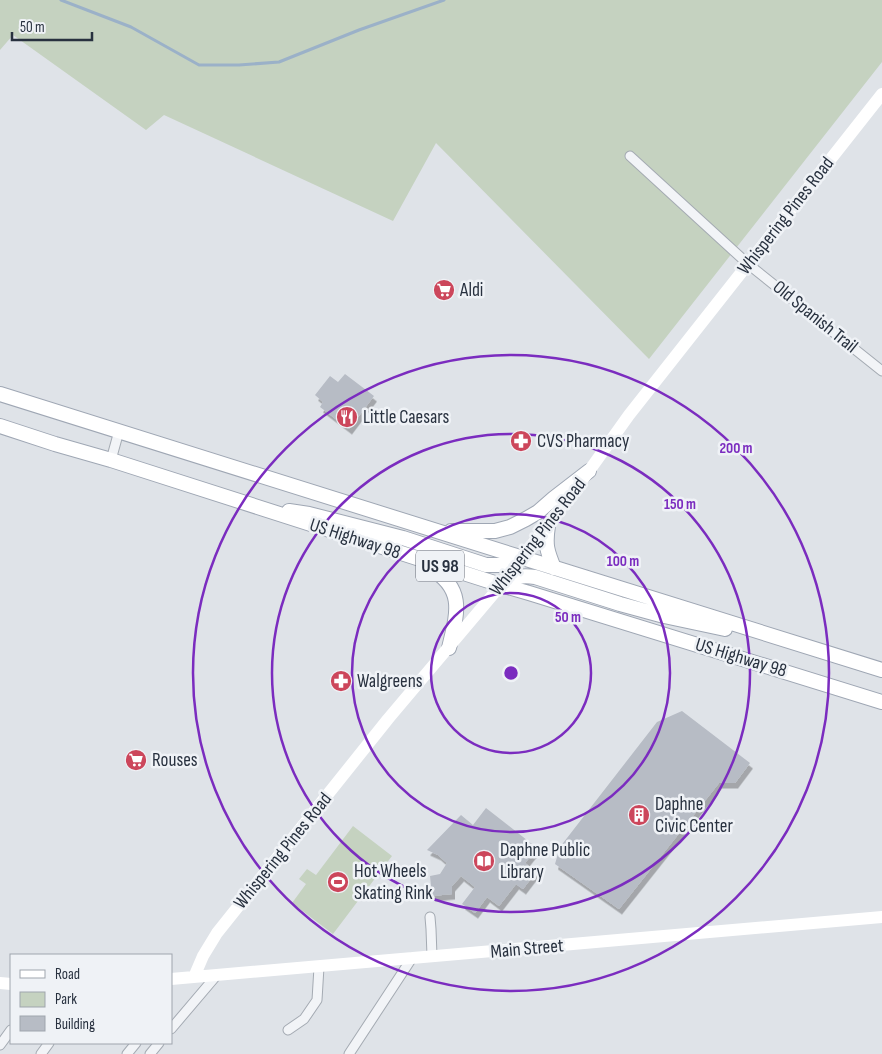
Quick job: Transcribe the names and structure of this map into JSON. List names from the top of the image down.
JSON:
{
  "streets": {
    "main road": ["US Highway 98", "US 98"],
    "street": ["Whispering Pines Road", "Old Spanish Trail", "Main Street"]
  },
  "crossings": [
    ["Whispering Pines Road", "Old Spanish Trail"],
    ["Whispering Pines Road", "US Highway 98"],
    ["Whispering Pines Road", "Main Street"]
  ],
  "places": {
    "supermarket": ["Aldi", "Rouses"],
    "restaurant": ["Little Caesars"],
    "pharmacy": ["CVS Pharmacy", "Walgreens"],
    "building": ["Daphne Civic Center"],
    "library": ["Daphne Public Library"],
    "sports": ["Hot Wheels Skating Rink"]
  },
  "legend": ["Road", "Park", "Building"],
  "scale_bar": "50 m",
  "rings": [
    "200 m",
    "150 m",
    "100 m",
    "50 m"
  ]
}
